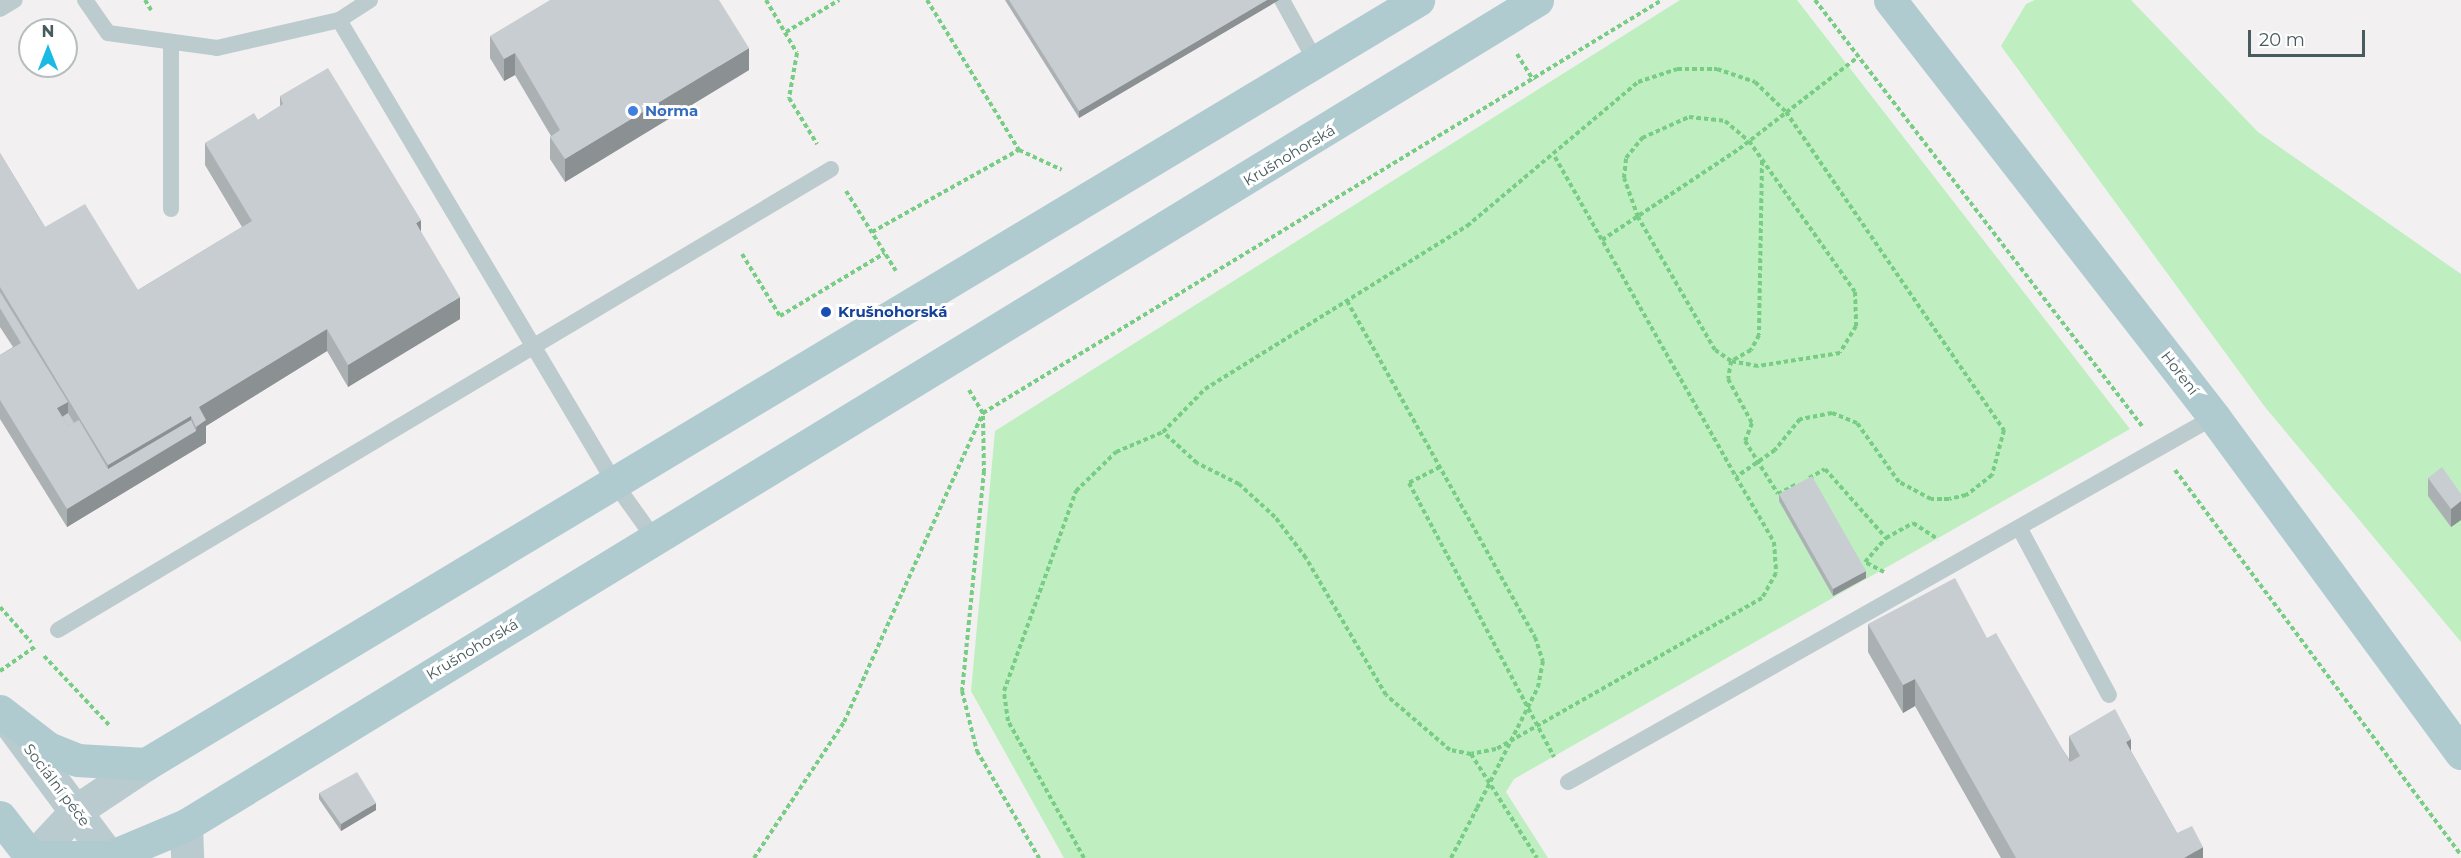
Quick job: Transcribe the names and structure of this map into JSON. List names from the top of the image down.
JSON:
{
  "streets": {
    "main road": ["Krušnohorská", "Hoření"],
    "street": ["Sociální péče"]
  },
  "crossings": [
    ["Krušnohorská", "Sociální péče"]
  ],
  "places": ["Norma", "Krušnohorská"],
  "scale_bar": "20 m",
  "north": "top"
}
